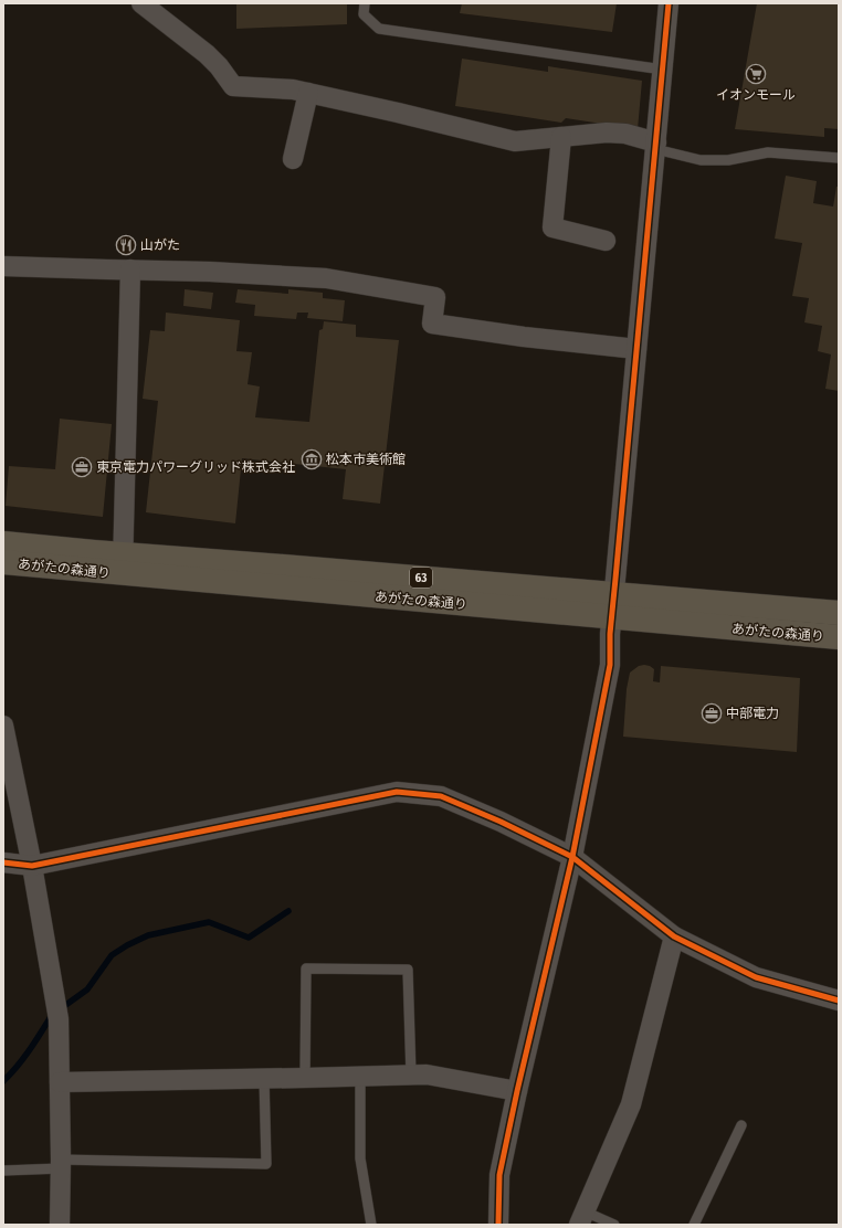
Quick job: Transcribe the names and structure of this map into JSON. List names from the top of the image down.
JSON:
{
  "streets": {
    "main road": ["あがたの森通り", "63"]
  },
  "places": {
    "supermarket": ["イオンモール"],
    "restaurant": ["山がた"],
    "museum": ["松本市美術館"],
    "office": ["東京電力パワーグリッド株式会社", "中部電力"]
  }
}
